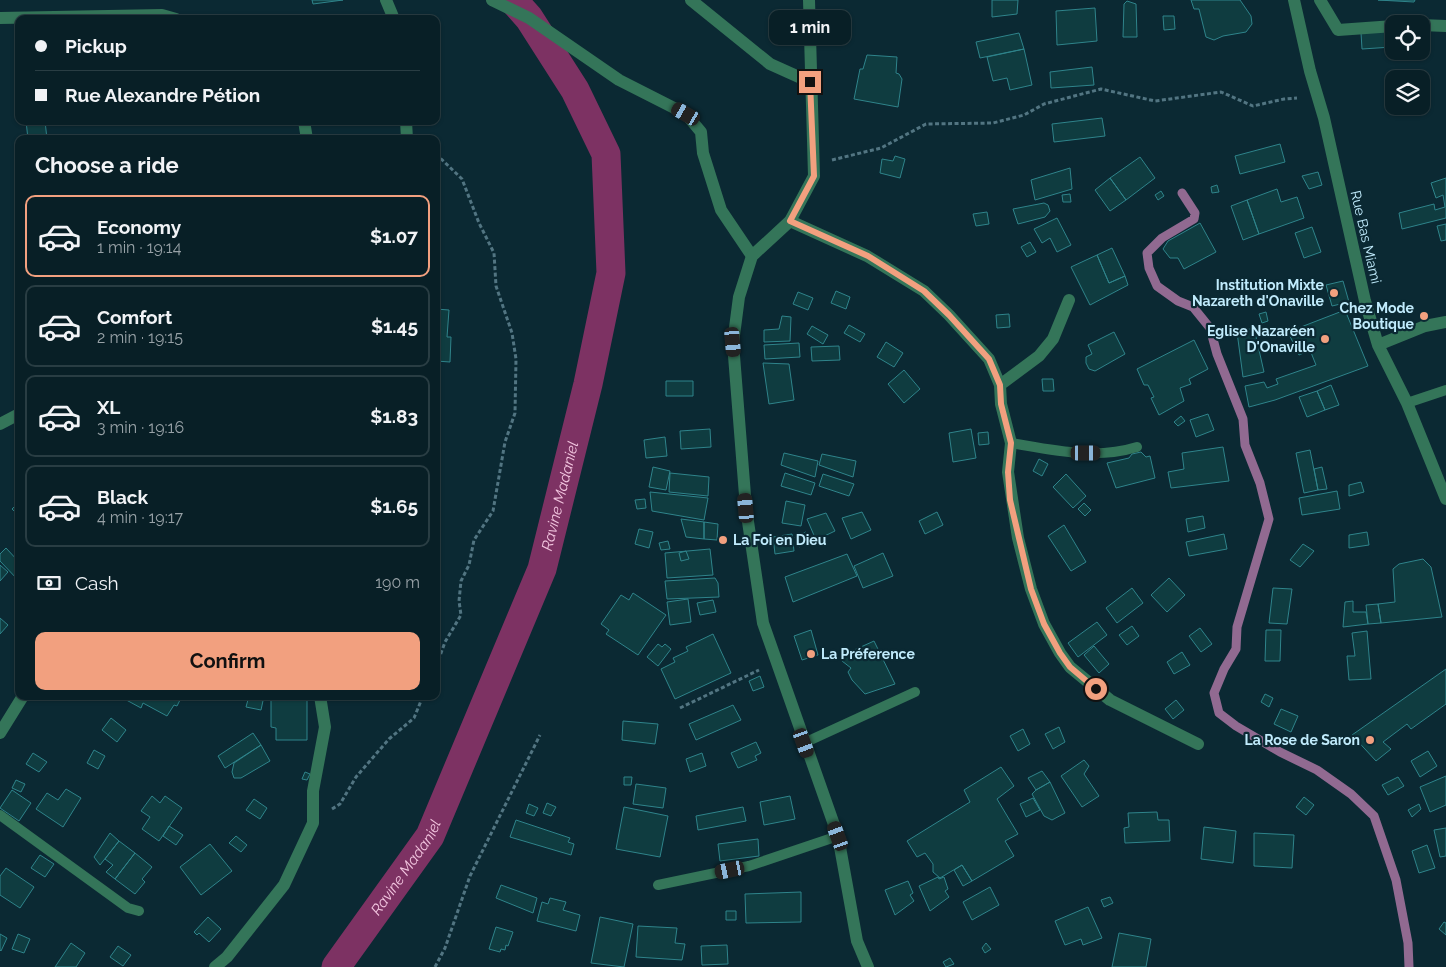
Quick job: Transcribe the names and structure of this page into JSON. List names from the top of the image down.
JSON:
{
  "streets": {
    "street": ["Rue Bas Miami"]
  },
  "water": ["Ravine Madaniel"],
  "places": [
    "Institution Mixte Nazareth d'Onaville",
    "Chez Mode Boutique",
    "Eglise Nazaréen D'Onaville",
    "La Foi en Dieu",
    "La Préference",
    "La Rose de Saron"
  ],
  "page": {
    "bubble": "1 min",
    "banner": ["Pickup", "Rue Alexandre Pétion"],
    "heading": "Choose a ride",
    "list": [
      {
        "name": "Economy",
        "note": "1 min · 19:14",
        "value": "$1.07"
      },
      {
        "name": "Comfort",
        "note": "2 min · 19:15",
        "value": "$1.45"
      },
      {
        "name": "XL",
        "note": "3 min · 19:16",
        "value": "$1.83"
      },
      {
        "name": "Black",
        "note": "4 min · 19:17",
        "value": "$1.65"
      }
    ],
    "pay": ["Cash", "190 m"],
    "buttons": "Confirm"
  }
}
